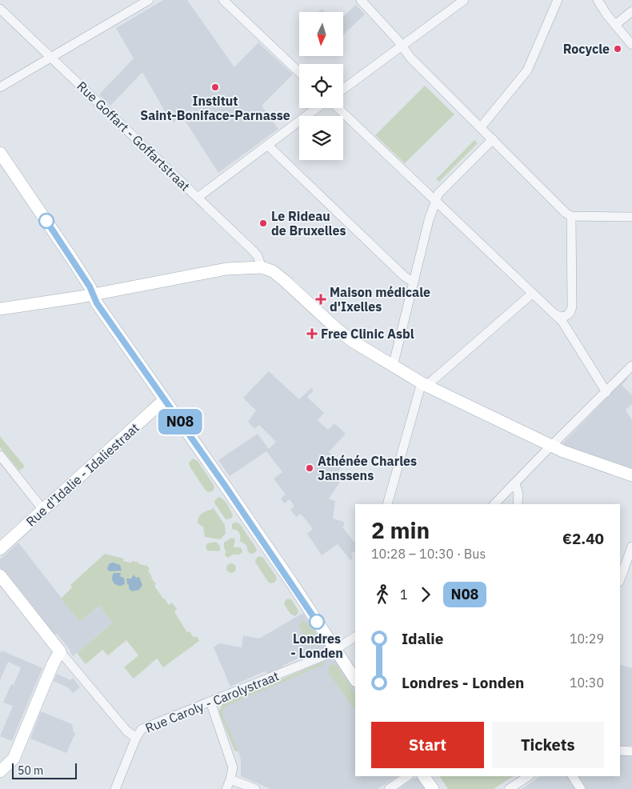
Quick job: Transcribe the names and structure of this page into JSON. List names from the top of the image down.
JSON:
{
  "streets": {
    "street": ["Rue Goffart - Goffartstraat", "Rue d'Idalie - Idaliestraat", "Rue Caroly - Carolystraat"]
  },
  "places": {
    "other": [
      "Rocycle",
      "Institut Saint-Boniface-Parnasse",
      "Le Rideau de Bruxelles",
      "Athénée Charles Janssens",
      "Londres - Londen"
    ],
    "health": ["Maison médicale d'Ixelles", "Free Clinic Asbl"]
  },
  "lines": ["bus line N08"],
  "scale_bar": "50 m",
  "north": "bottom",
  "page": {
    "on_map": "N08",
    "heading": ["2 min", "10:28 – 10:30 · Bus", "€2.40"],
    "legs": ["1", "N08"],
    "list": [
      {
        "name": "Idalie",
        "value": "10:29"
      },
      {
        "name": "Londres - Londen",
        "value": "10:30"
      }
    ],
    "buttons": ["Start", "Tickets"],
    "scale": "50 m"
  }
}
